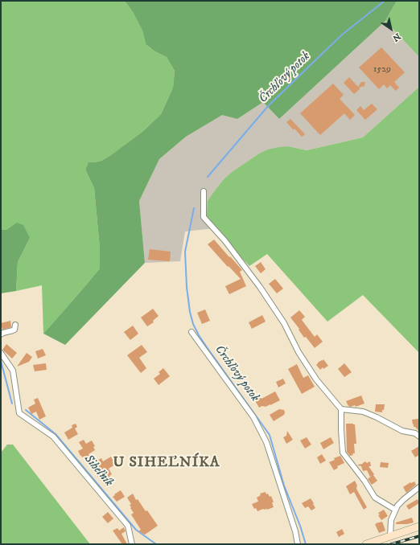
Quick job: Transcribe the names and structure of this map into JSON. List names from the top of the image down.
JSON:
{
  "districts": ["U SIHEĽNÍKA"],
  "water": ["Črchľový potok", "Siheľník"],
  "house_numbers": ["1529"],
  "north": "bottom right"
}
